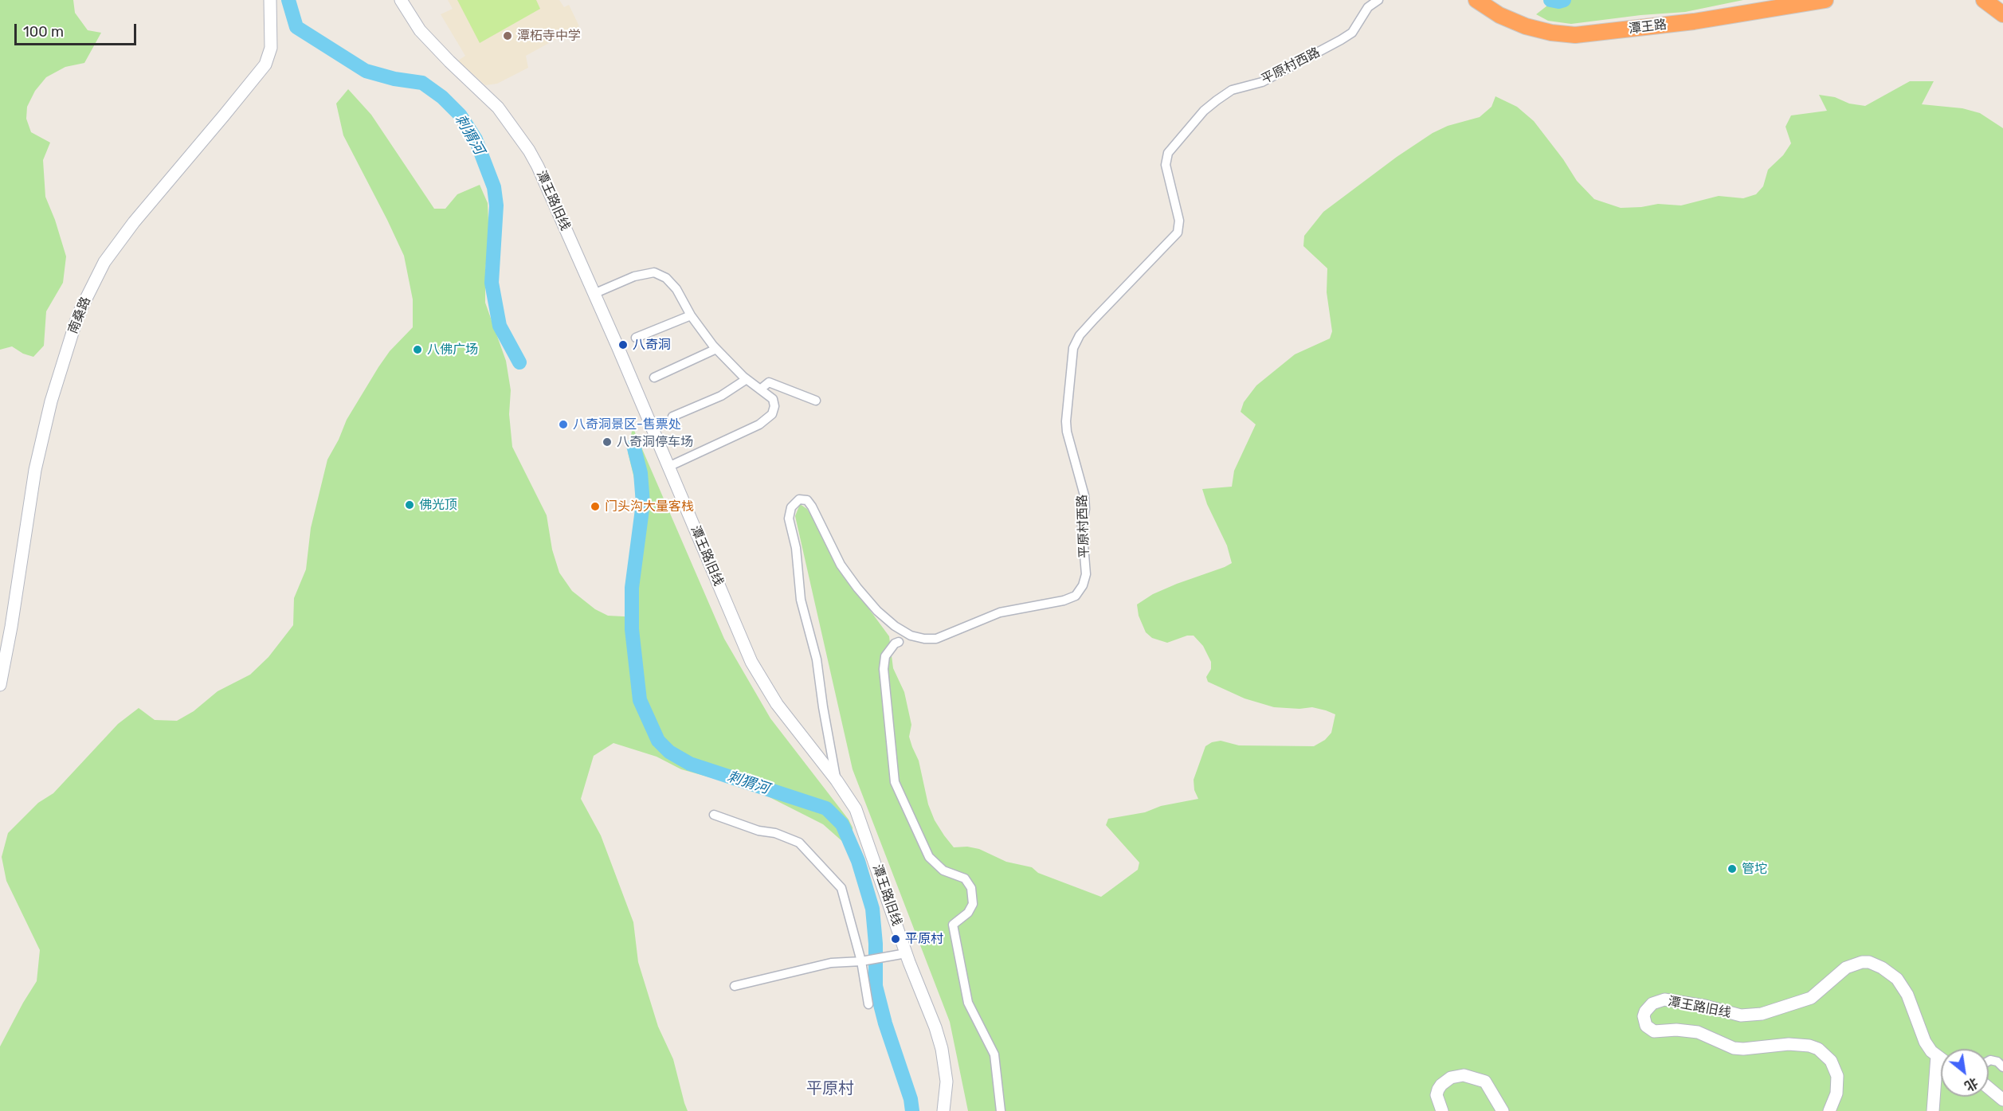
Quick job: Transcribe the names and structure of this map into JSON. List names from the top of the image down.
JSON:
{
  "streets": {
    "highway": ["潭王路"],
    "main road": ["潭王路旧线", "南桑路"],
    "street": ["平原村西路"]
  },
  "crossings": [
    ["平原村西路", "潭王路旧线"]
  ],
  "districts": ["平原村"],
  "water": ["刺猬河"],
  "places": [
    "潭柘寺中学",
    "八奇洞",
    "八佛广场",
    "八奇洞景区-售票处",
    "八奇洞停车场",
    "佛光顶",
    "门头沟大量客栈",
    "管坨",
    "平原村"
  ],
  "scale_bar": "100 m",
  "north": "bottom right"
}
